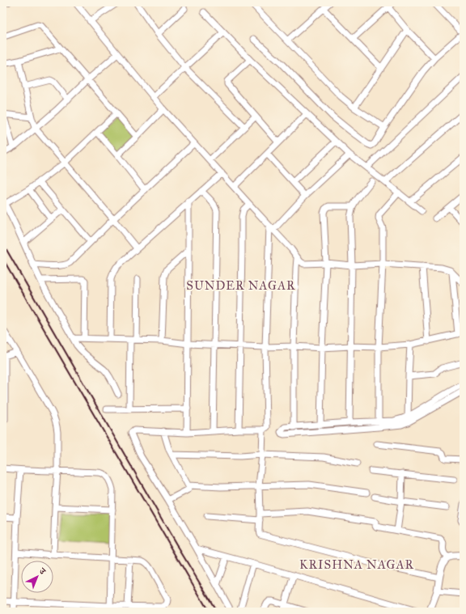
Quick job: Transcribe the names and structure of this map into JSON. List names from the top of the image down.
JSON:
{
  "districts": ["SUNDER NAGAR", "KRISHNA NAGAR"],
  "north": "top right"
}
